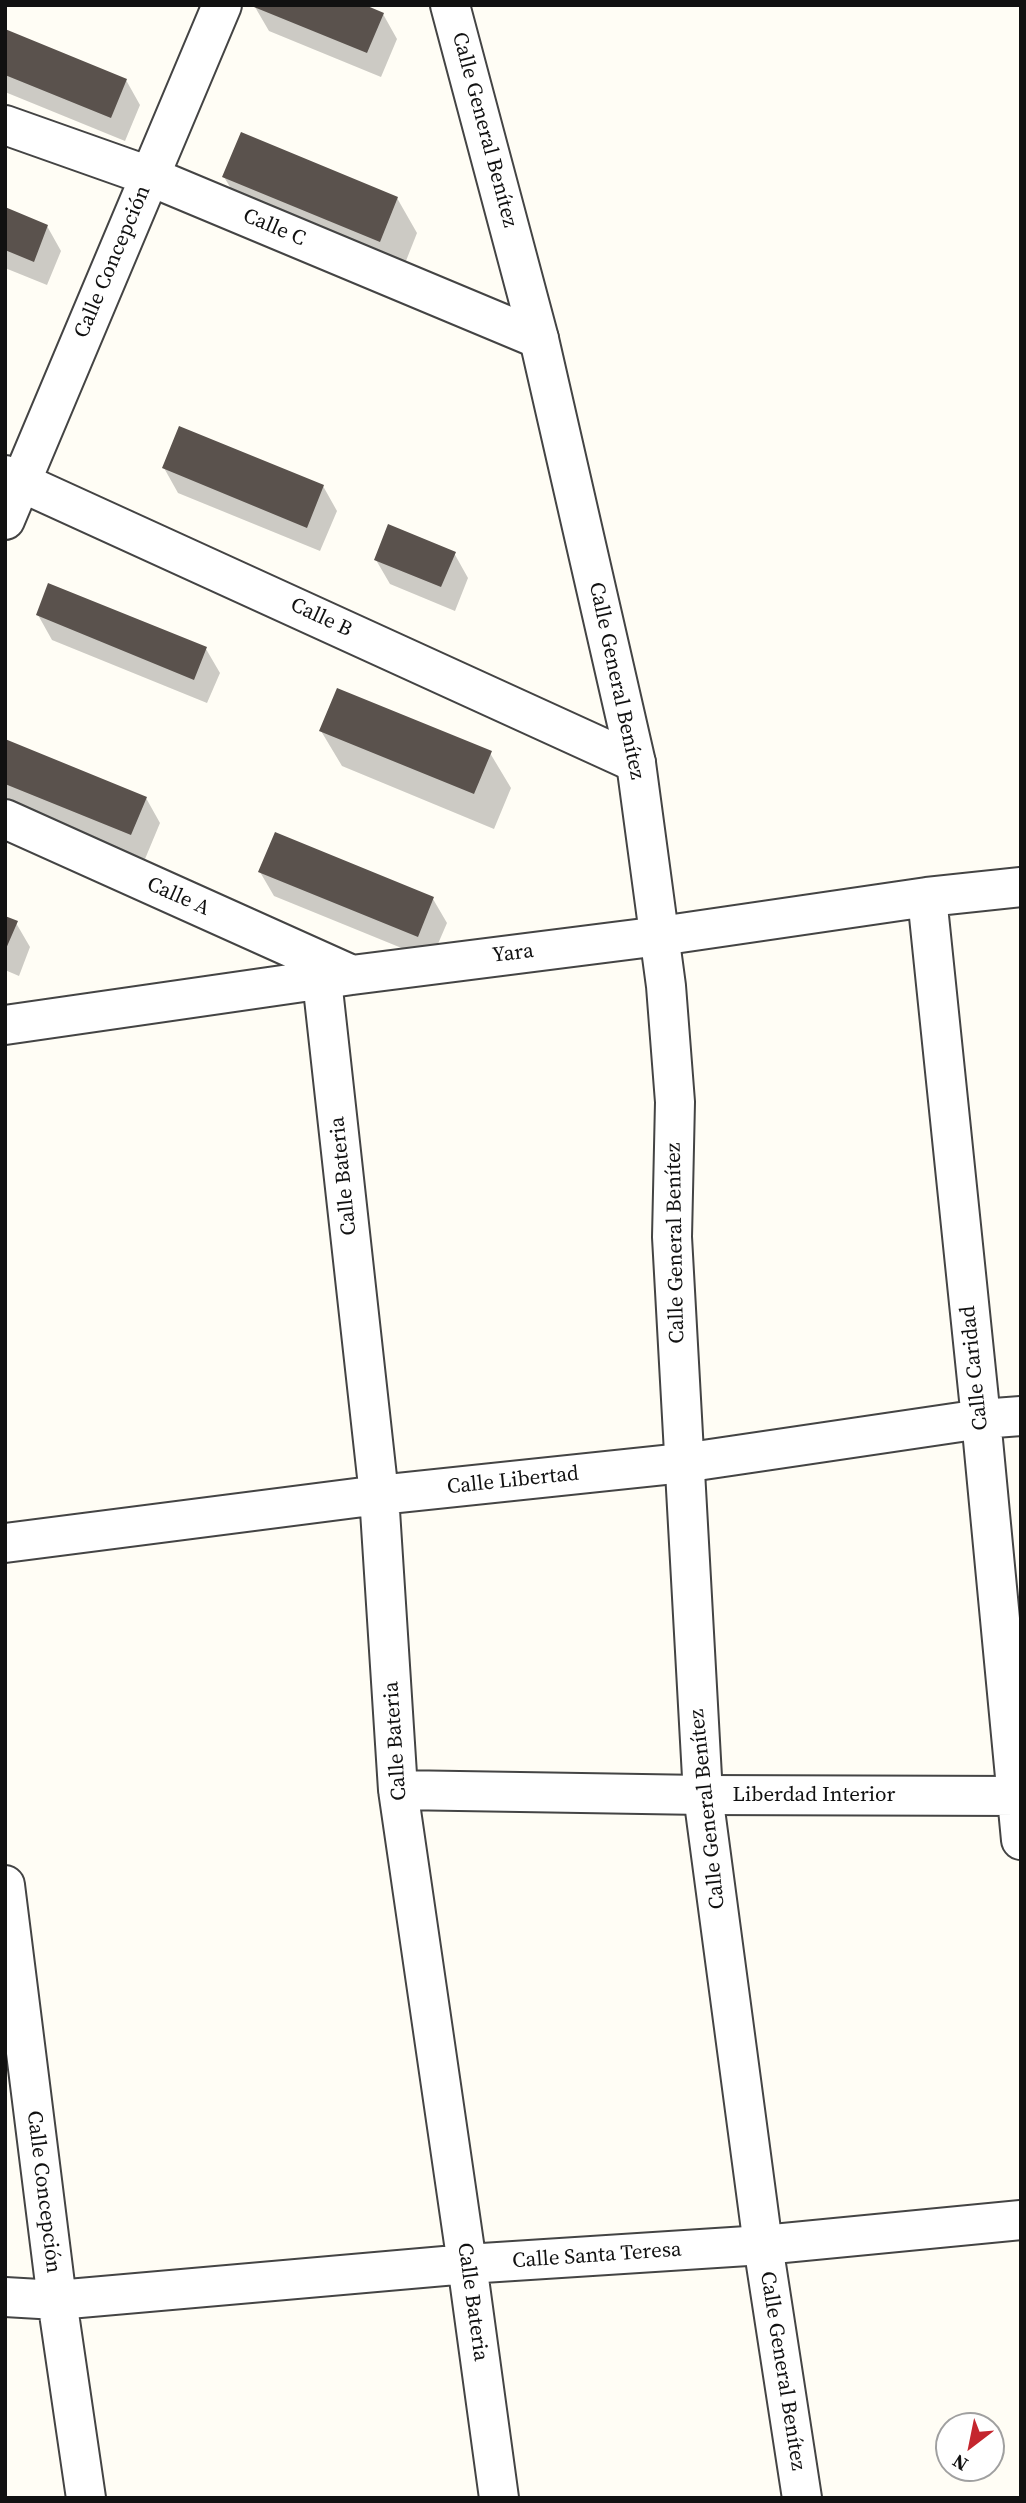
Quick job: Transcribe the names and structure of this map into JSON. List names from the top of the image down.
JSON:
{
  "streets": {
    "street": [
      "Calle General Benítez",
      "Calle C",
      "Calle Concepción",
      "Calle B",
      "Calle A",
      "Yara",
      "Calle Bateria",
      "Calle Caridad",
      "Calle Libertad",
      "Liberdad Interior",
      "Calle Santa Teresa"
    ]
  },
  "crossings": [
    ["Calle General Benítez", "Calle C"],
    ["Calle General Benítez", "Calle B"],
    ["Calle General Benítez", "Yara"],
    ["Calle General Benítez", "Calle Libertad"],
    ["Calle General Benítez", "Liberdad Interior"],
    ["Calle General Benítez", "Calle Santa Teresa"],
    ["Calle C", "Calle Concepción"],
    ["Calle Concepción", "Calle B"],
    ["Calle Concepción", "Calle Santa Teresa"],
    ["Calle A", "Yara"],
    ["Calle A", "Calle Bateria"],
    ["Yara", "Calle Bateria"],
    ["Yara", "Calle Caridad"],
    ["Calle Bateria", "Calle Libertad"],
    ["Calle Bateria", "Liberdad Interior"],
    ["Calle Bateria", "Calle Santa Teresa"],
    ["Calle Caridad", "Calle Libertad"],
    ["Calle Caridad", "Liberdad Interior"]
  ],
  "north": "bottom left"
}
